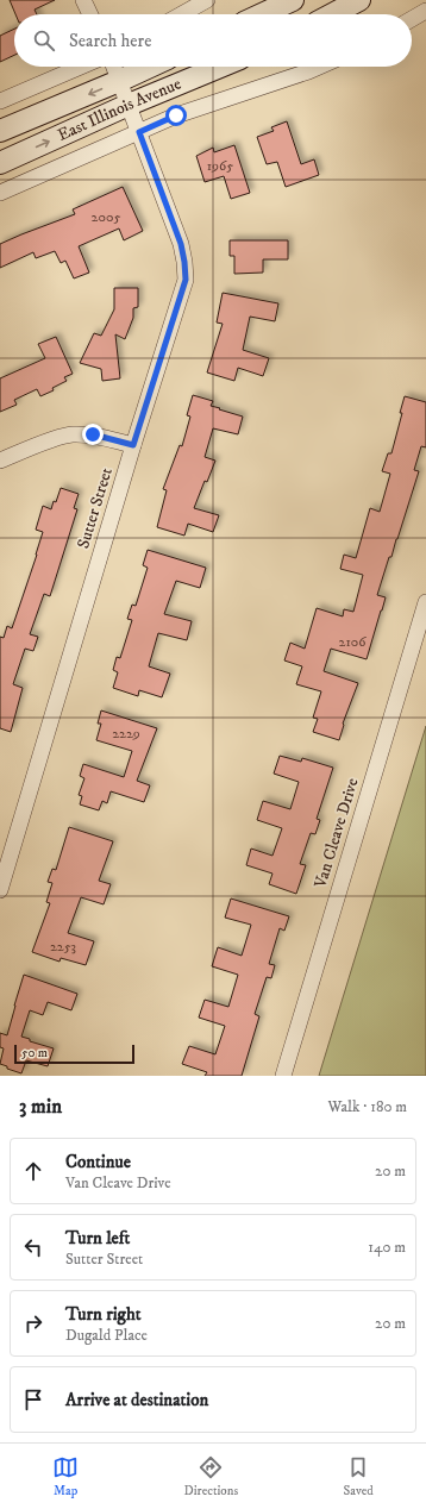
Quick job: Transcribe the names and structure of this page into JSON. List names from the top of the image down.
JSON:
{
  "streets": {
    "main road": ["East Illinois Avenue"],
    "street": ["Sutter Street", "Van Cleave Drive"]
  },
  "crossings": [
    ["East Illinois Avenue", "Sutter Street"]
  ],
  "house_numbers": [
    "1965",
    "2005",
    "2106",
    "2229",
    "2253"
  ],
  "scale_bar": "50 m",
  "page": {
    "search": "Search here",
    "scale": "50 m",
    "heading": ["3 min", "Walk · 180 m"],
    "list": [
      ["Continue", "Van Cleave Drive", "20 m"],
      ["Turn left", "Sutter Street", "140 m"],
      ["Turn right", "Dugald Place", "20 m"],
      "Arrive at destination"
    ],
    "nav": ["Map", "Directions", "Saved"]
  }
}
